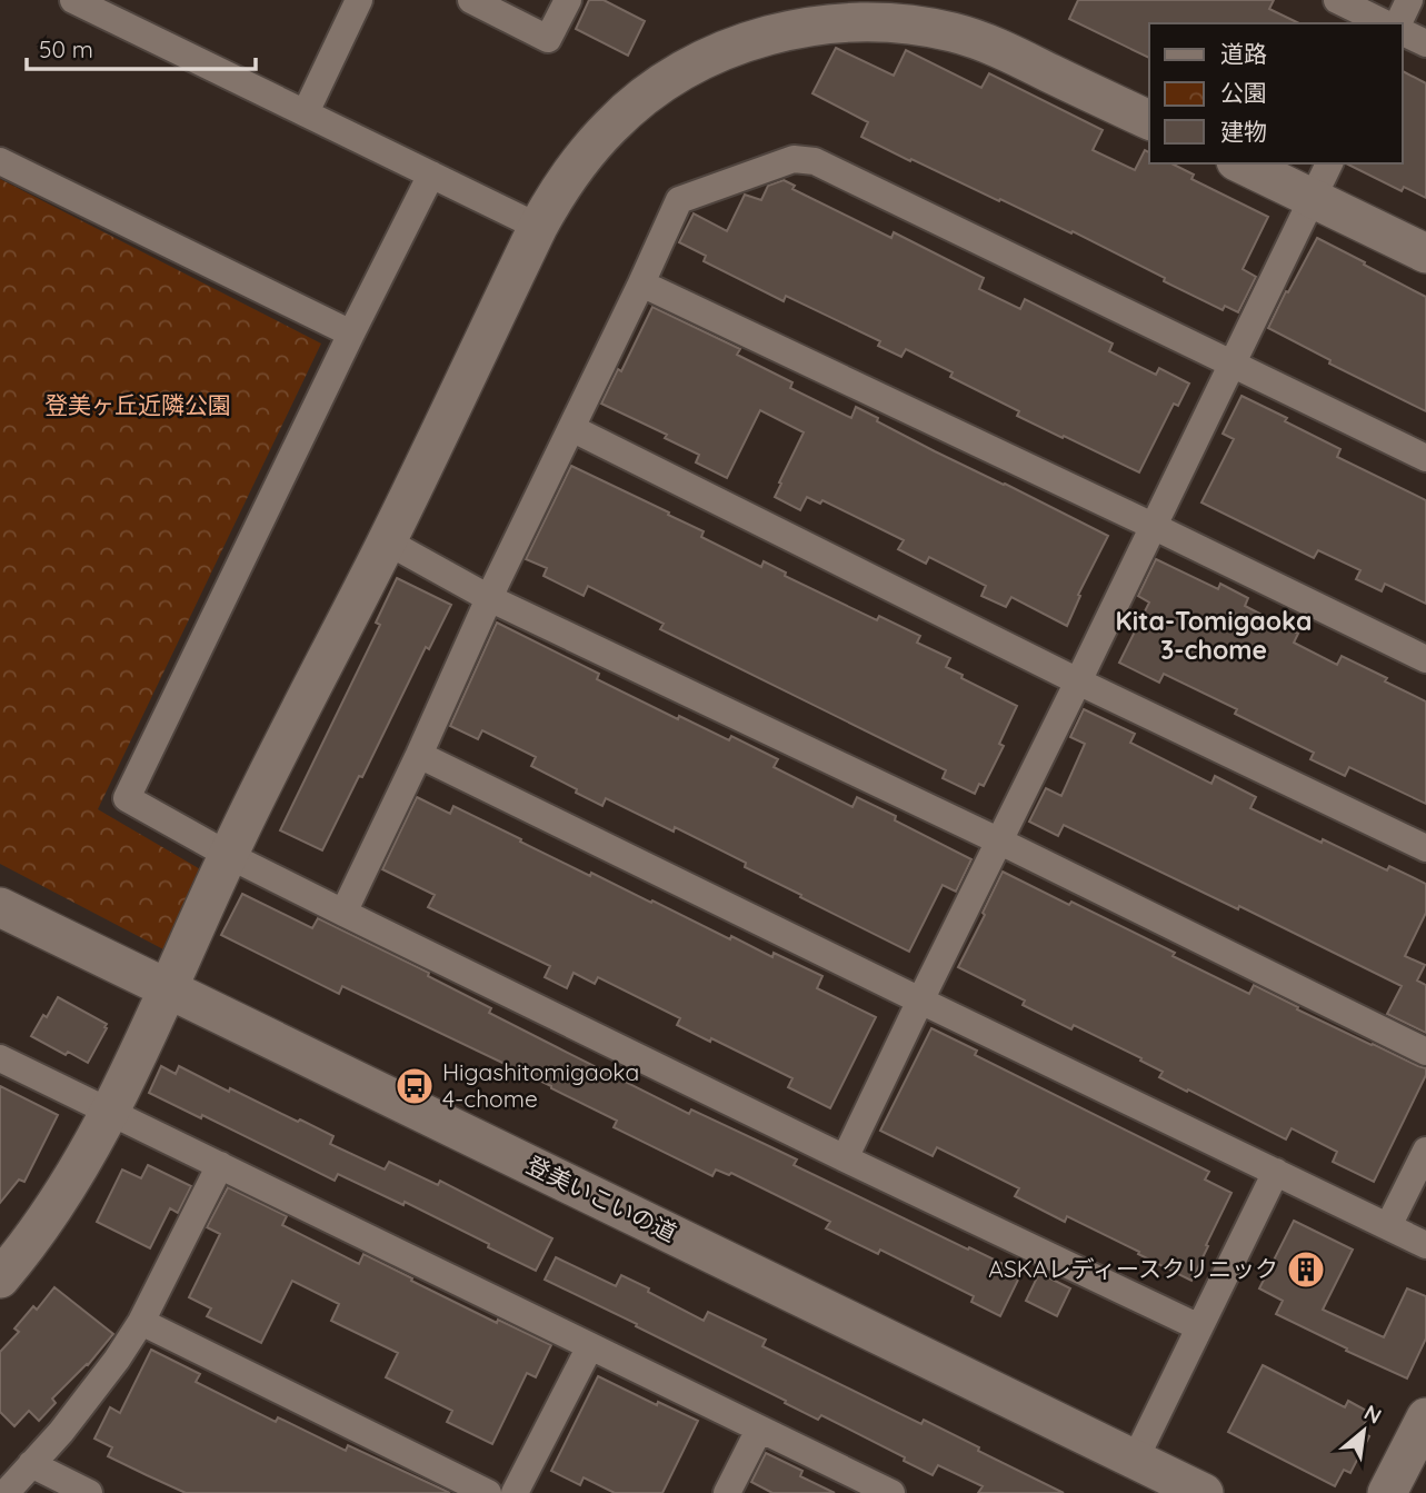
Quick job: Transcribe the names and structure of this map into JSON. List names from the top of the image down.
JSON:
{
  "streets": {
    "street": ["登美いこいの道"]
  },
  "districts": ["Kita-Tomigaoka 3-chome"],
  "parks": ["登美ヶ丘近隣公園"],
  "places": {
    "bus stop": ["Higashitomigaoka 4-chome"],
    "building": ["ASKAレディースクリニック"]
  },
  "legend": ["道路", "公園", "建物"],
  "scale_bar": "50 m",
  "north": "top right"
}
